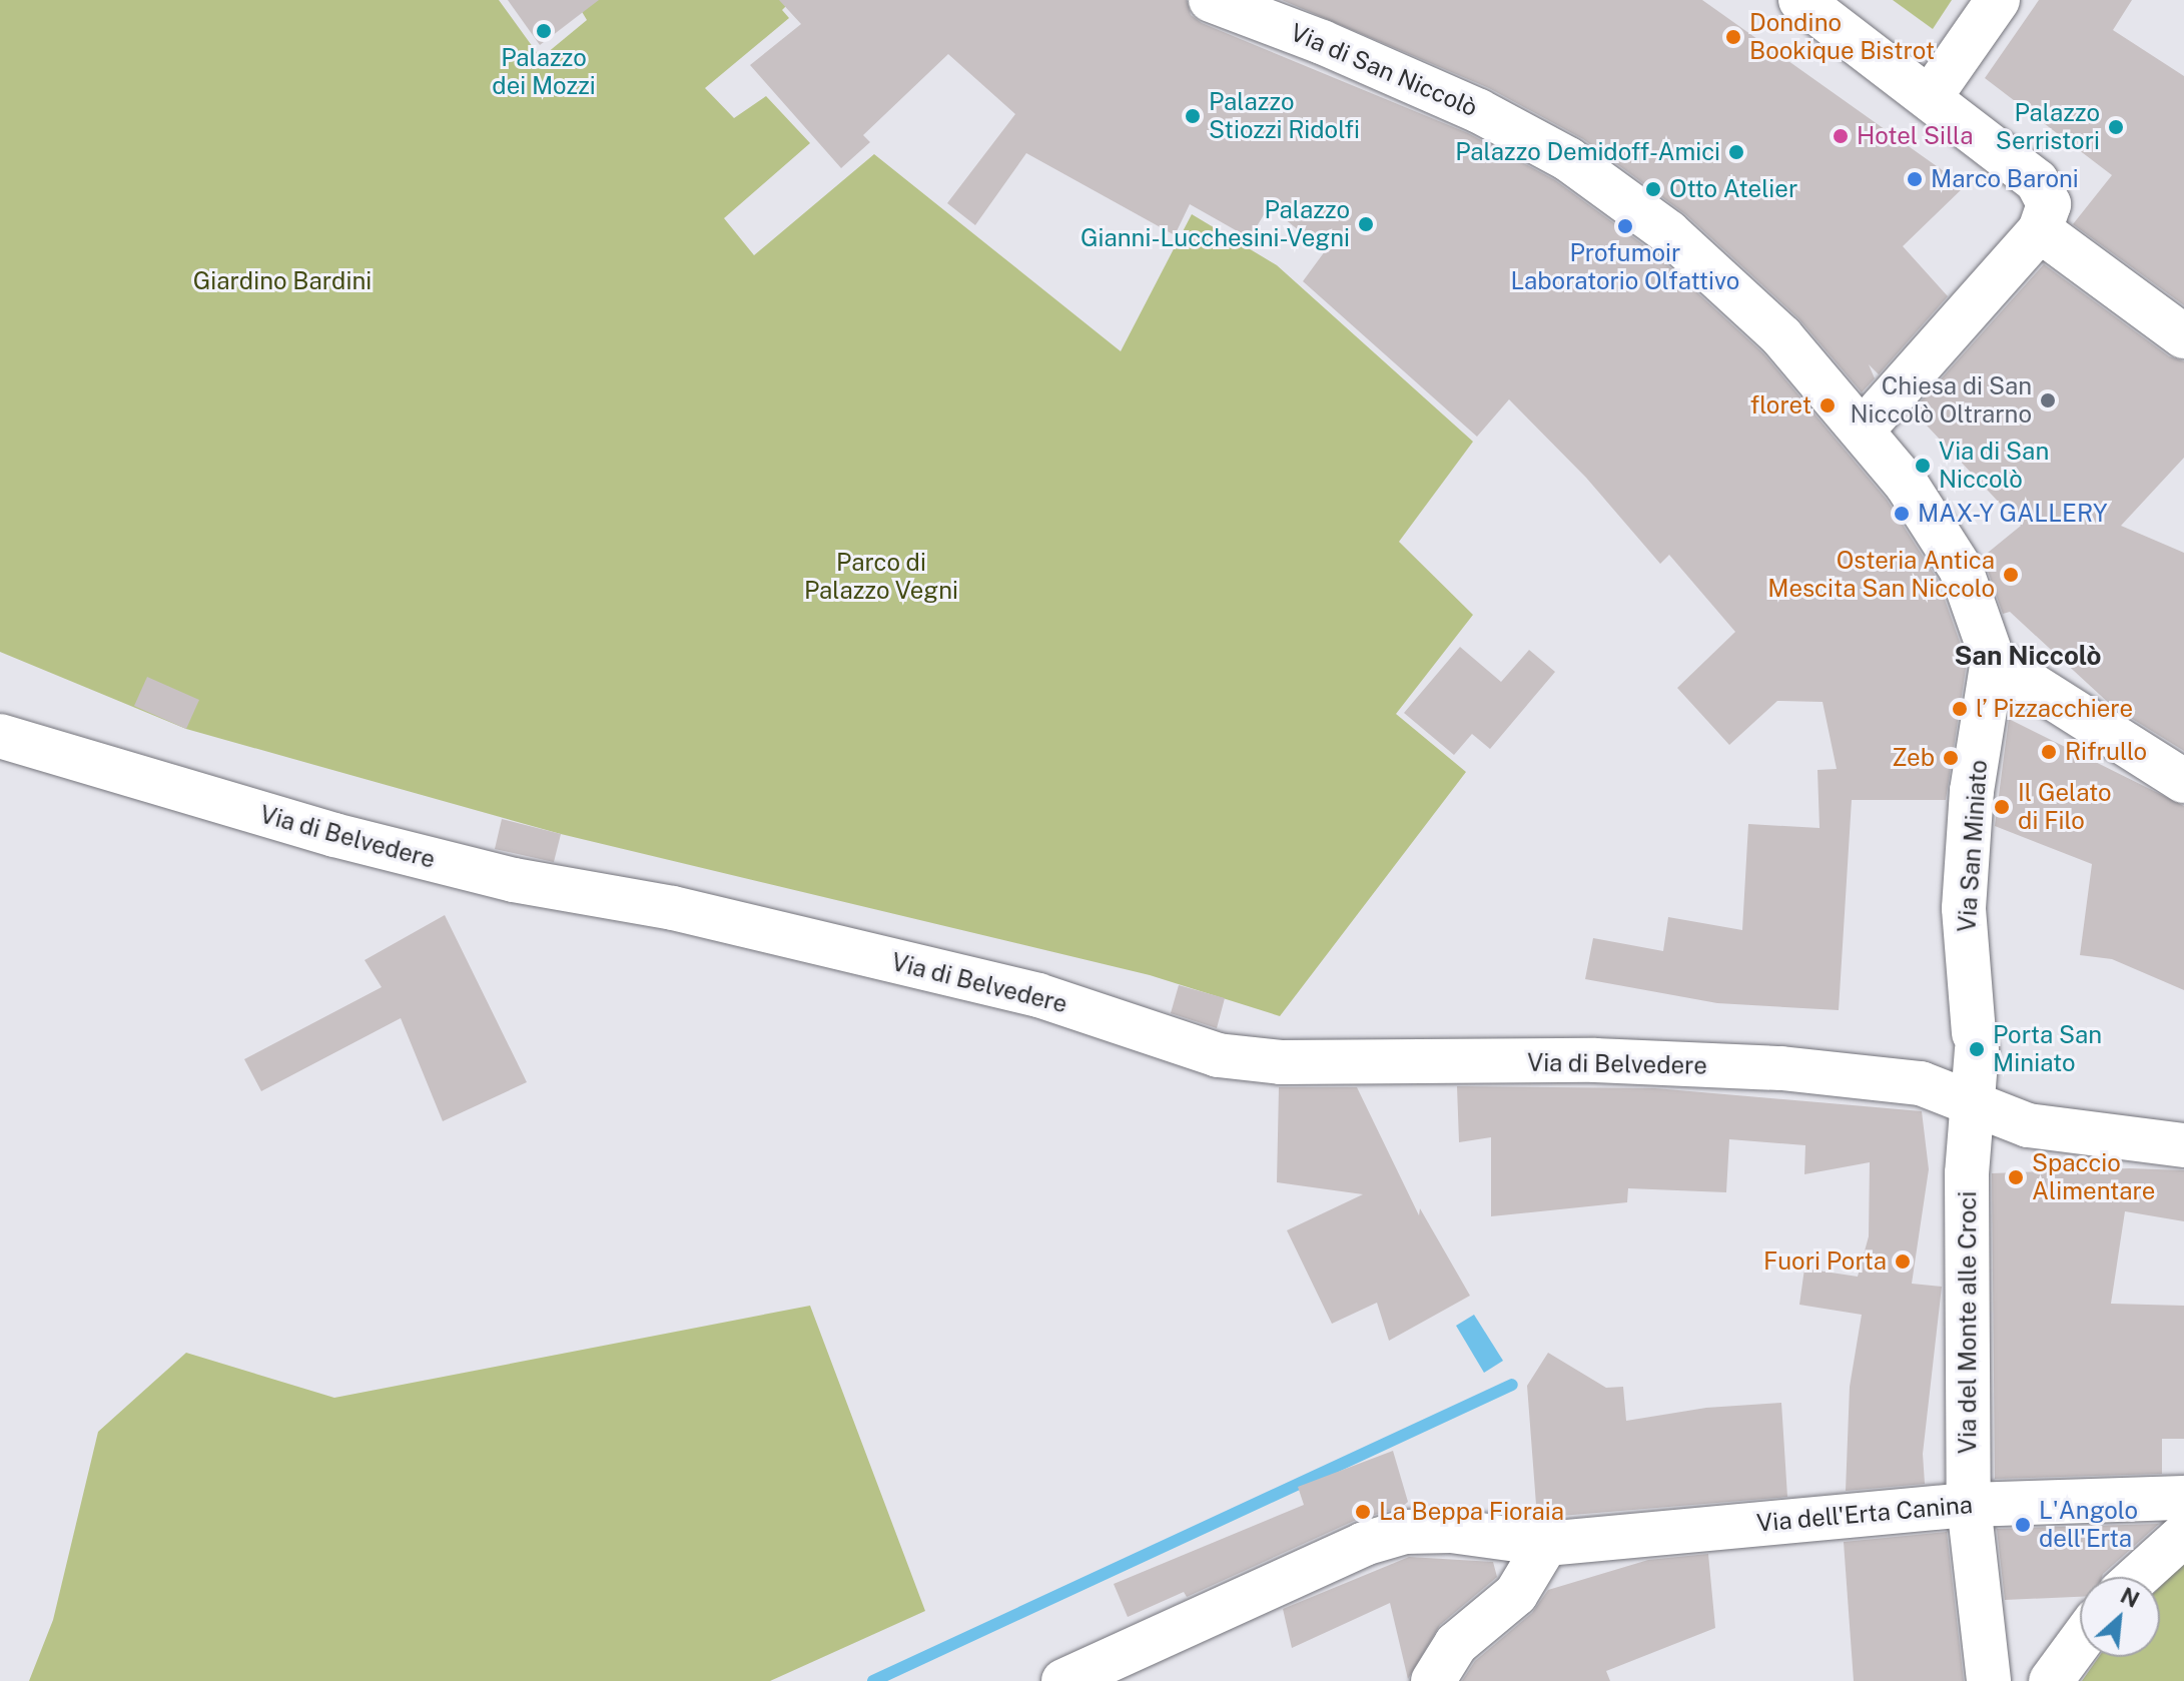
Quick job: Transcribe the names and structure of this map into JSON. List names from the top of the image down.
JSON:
{
  "streets": {
    "street": [
      "Via di San Niccolò",
      "Via di Belvedere",
      "Via San Miniato",
      "Via del Monte alle Croci",
      "Via dell'Erta Canina"
    ]
  },
  "crossings": [
    ["Via di San Niccolò", "Via San Miniato"],
    ["Via di Belvedere", "Via San Miniato"],
    ["Via di Belvedere", "Via del Monte alle Croci"],
    ["Via San Miniato", "Via del Monte alle Croci"],
    ["Via del Monte alle Croci", "Via dell'Erta Canina"]
  ],
  "districts": ["San Niccolò"],
  "parks": ["Giardino Bardini", "Parco di Palazzo Vegni"],
  "places": [
    "Palazzo dei Mozzi",
    "Dondino Bookique Bistrot",
    "Palazzo Stiozzi Ridolfi",
    "Palazzo Serristori",
    "Hotel Silla",
    "Palazzo Demidoff-Amici",
    "Marco Baroni",
    "Otto Atelier",
    "Palazzo Gianni-Lucchesini-Vegni",
    "Profumoir Laboratorio Olfattivo",
    "Chiesa di San Niccolò Oltrarno",
    "floret",
    "Via di San Niccolò",
    "MAX-Y GALLERY",
    "Osteria Antica Mescita San Niccolo",
    "l’ Pizzacchiere",
    "Rifrullo",
    "Zeb",
    "Il Gelato di Filo",
    "Porta San Miniato",
    "Spaccio Alimentare",
    "Fuori Porta",
    "La Beppa Fioraia",
    "L'Angolo dell'Erta"
  ],
  "north": "top right"
}
